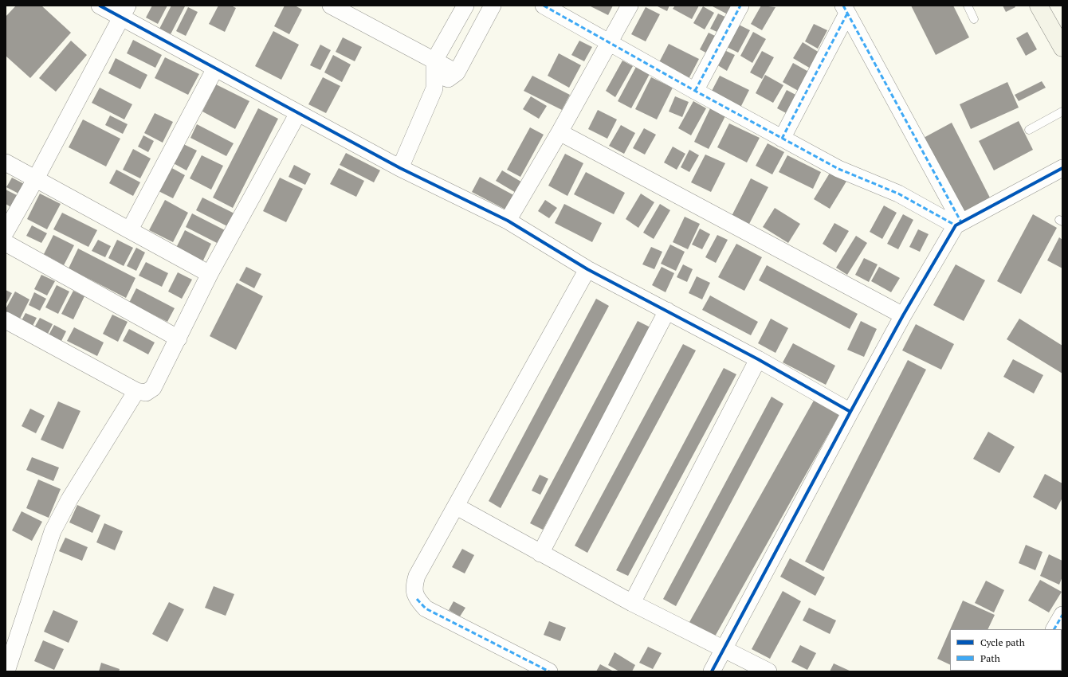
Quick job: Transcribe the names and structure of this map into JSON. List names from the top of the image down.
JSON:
{
  "legend": ["Cycle path", "Path"]
}
